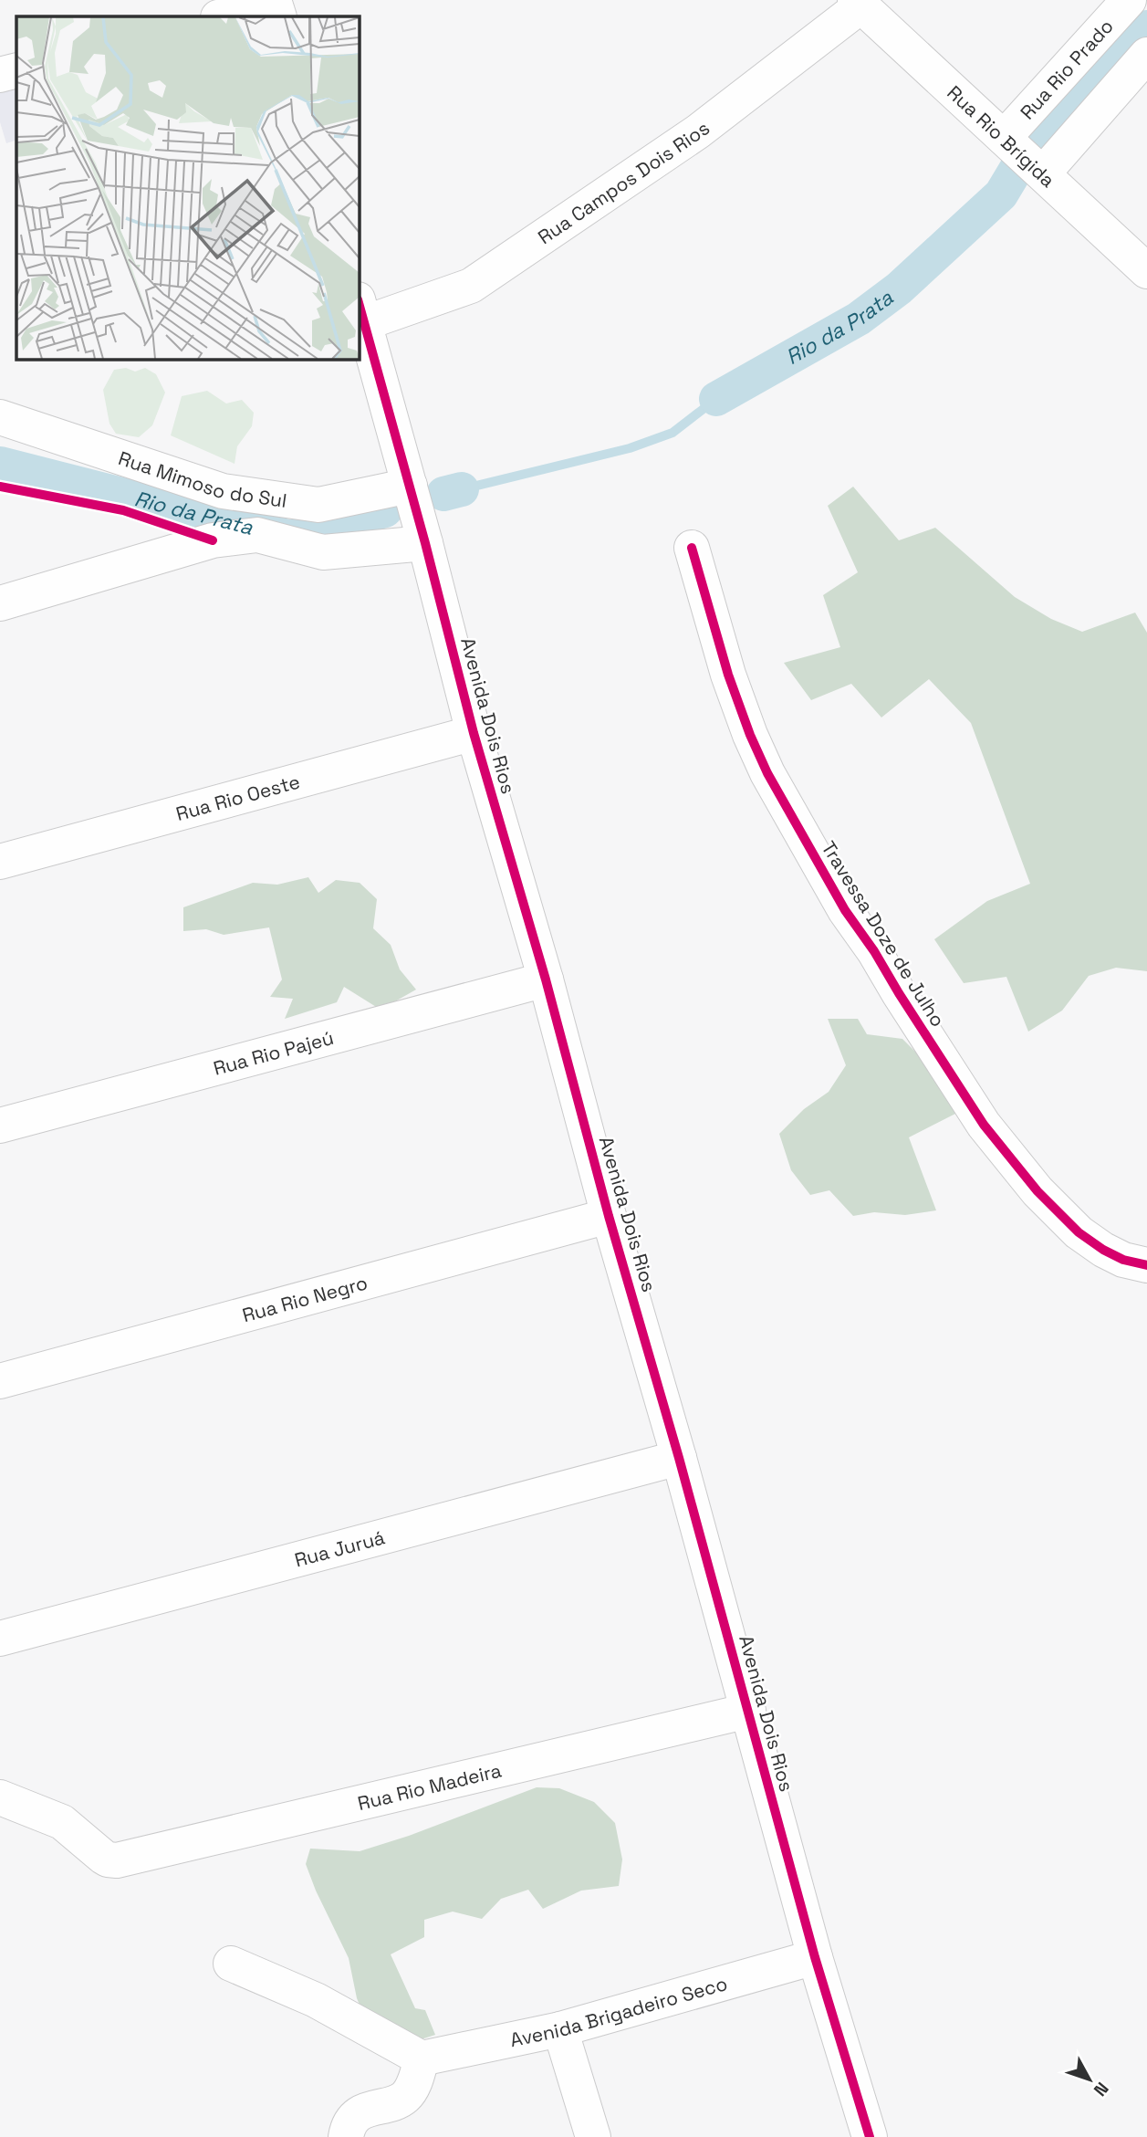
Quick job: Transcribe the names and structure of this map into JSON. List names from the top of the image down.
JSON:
{
  "streets": {
    "street": [
      "Rua Rio Prado",
      "Rua Rio Brígida",
      "Rua Campos Dois Rios",
      "Rua Mimoso do Sul",
      "Avenida Dois Rios",
      "Rua Rio Oeste",
      "Travessa Doze de Julho",
      "Rua Rio Pajeú",
      "Rua Rio Negro",
      "Rua Juruá",
      "Rua Rio Madeira",
      "Avenida Brigadeiro Seco"
    ]
  },
  "crossings": [
    ["Rua Rio Prado", "Rua Rio Brígida"],
    ["Rua Rio Brígida", "Rua Campos Dois Rios"],
    ["Rua Campos Dois Rios", "Avenida Dois Rios"],
    ["Rua Mimoso do Sul", "Avenida Dois Rios"],
    ["Avenida Dois Rios", "Rua Rio Oeste"],
    ["Avenida Dois Rios", "Rua Rio Pajeú"],
    ["Avenida Dois Rios", "Rua Rio Negro"],
    ["Avenida Dois Rios", "Rua Juruá"],
    ["Avenida Dois Rios", "Rua Rio Madeira"],
    ["Avenida Dois Rios", "Avenida Brigadeiro Seco"]
  ],
  "water": ["Rio da Prata"],
  "north": "bottom right"
}
